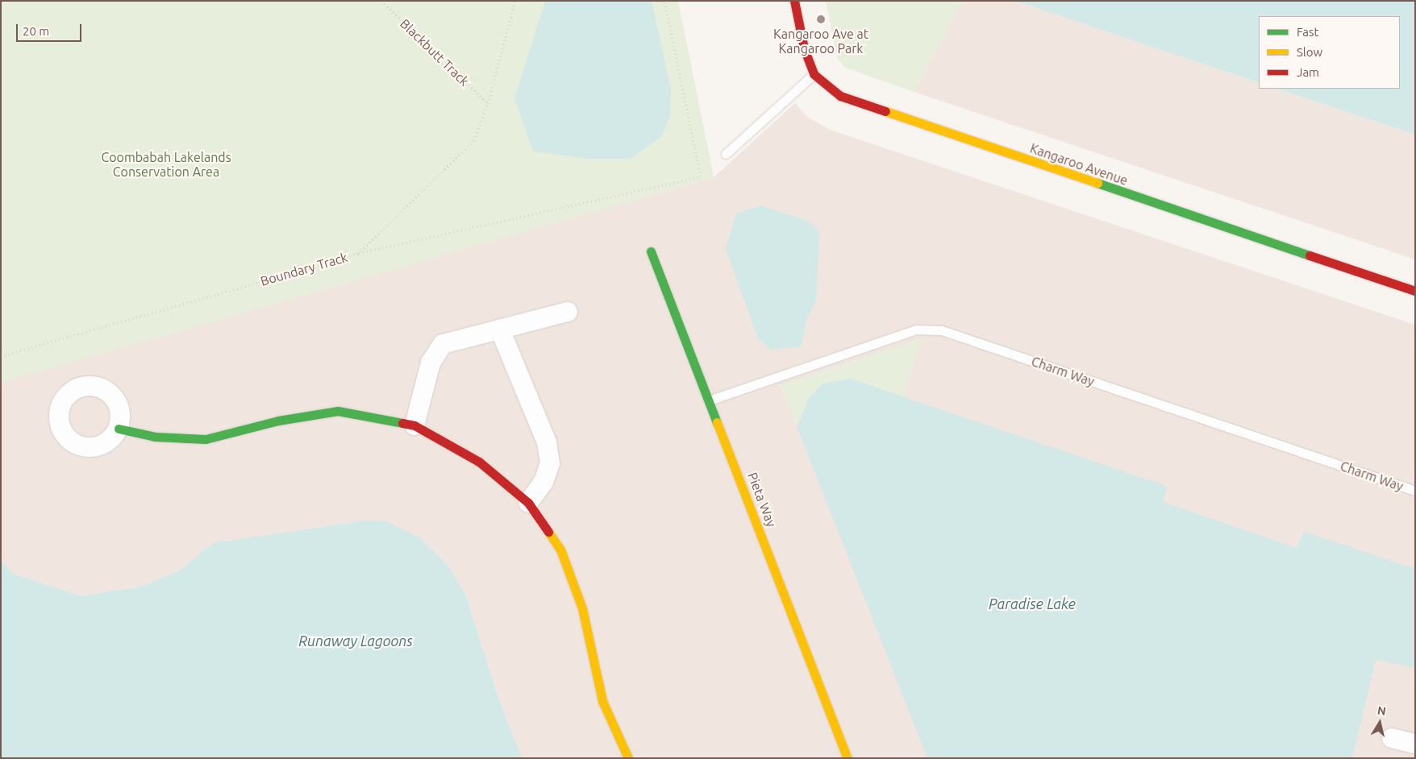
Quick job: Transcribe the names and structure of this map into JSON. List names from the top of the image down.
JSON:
{
  "streets": {
    "street": ["Kangaroo Avenue", "Pieta Way"],
    "lane": ["Charm Way"],
    "path": ["Blackbutt Track", "Boundary Track"]
  },
  "crossings": [
    ["Blackbutt Track", "Boundary Track"],
    ["Charm Way", "Pieta Way"]
  ],
  "water": ["Paradise Lake", "Runaway Lagoons"],
  "parks": ["Coombabah Lakelands Conservation Area"],
  "places": ["Kangaroo Ave at Kangaroo Park"],
  "legend": ["Fast", "Slow", "Jam"],
  "scale_bar": "20 m",
  "north": "top"
}
